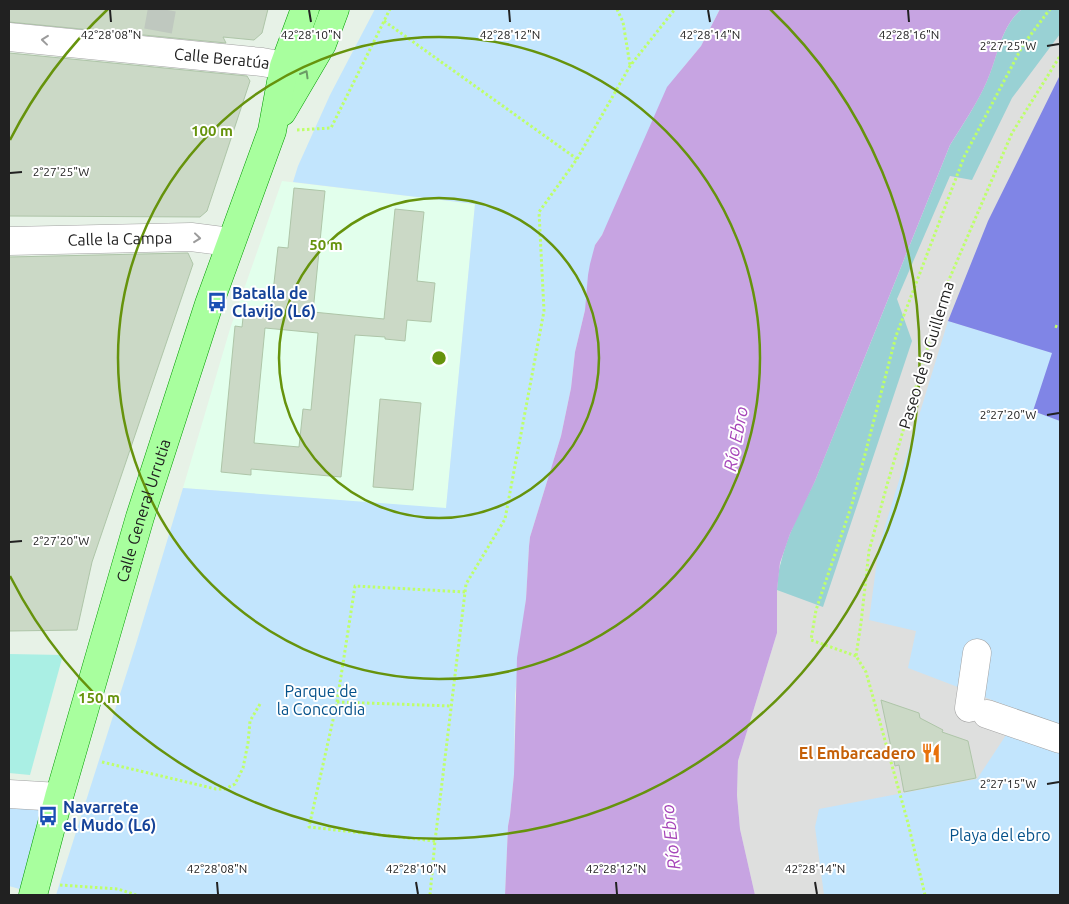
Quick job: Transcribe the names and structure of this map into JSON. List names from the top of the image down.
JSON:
{
  "streets": {
    "main road": ["Calle General Urrutia"],
    "street": ["Calle Beratúa", "Calle la Campa"],
    "path": ["Paseo de la Guillerma"]
  },
  "crossings": [
    ["Calle Beratúa", "Calle General Urrutia"],
    ["Calle la Campa", "Calle General Urrutia"]
  ],
  "one_way": ["Calle Beratúa", "Calle la Campa"],
  "water": ["Río Ebro"],
  "parks": ["Parque de la Concordia", "Playa del ebro"],
  "places": {
    "bus stop": ["Batalla de Clavijo (L6)", "Navarrete el Mudo (L6)"],
    "restaurant": ["El Embarcadero"]
  },
  "coordinates": [
    "42°28'08\"N",
    "42°28'10\"N",
    "42°28'12\"N",
    "42°28'14\"N",
    "42°28'16\"N",
    "2°27'25\"W",
    "2°27'20\"W",
    "2°27'15\"W"
  ],
  "rings": ["100 m", "50 m", "150 m"]
}
